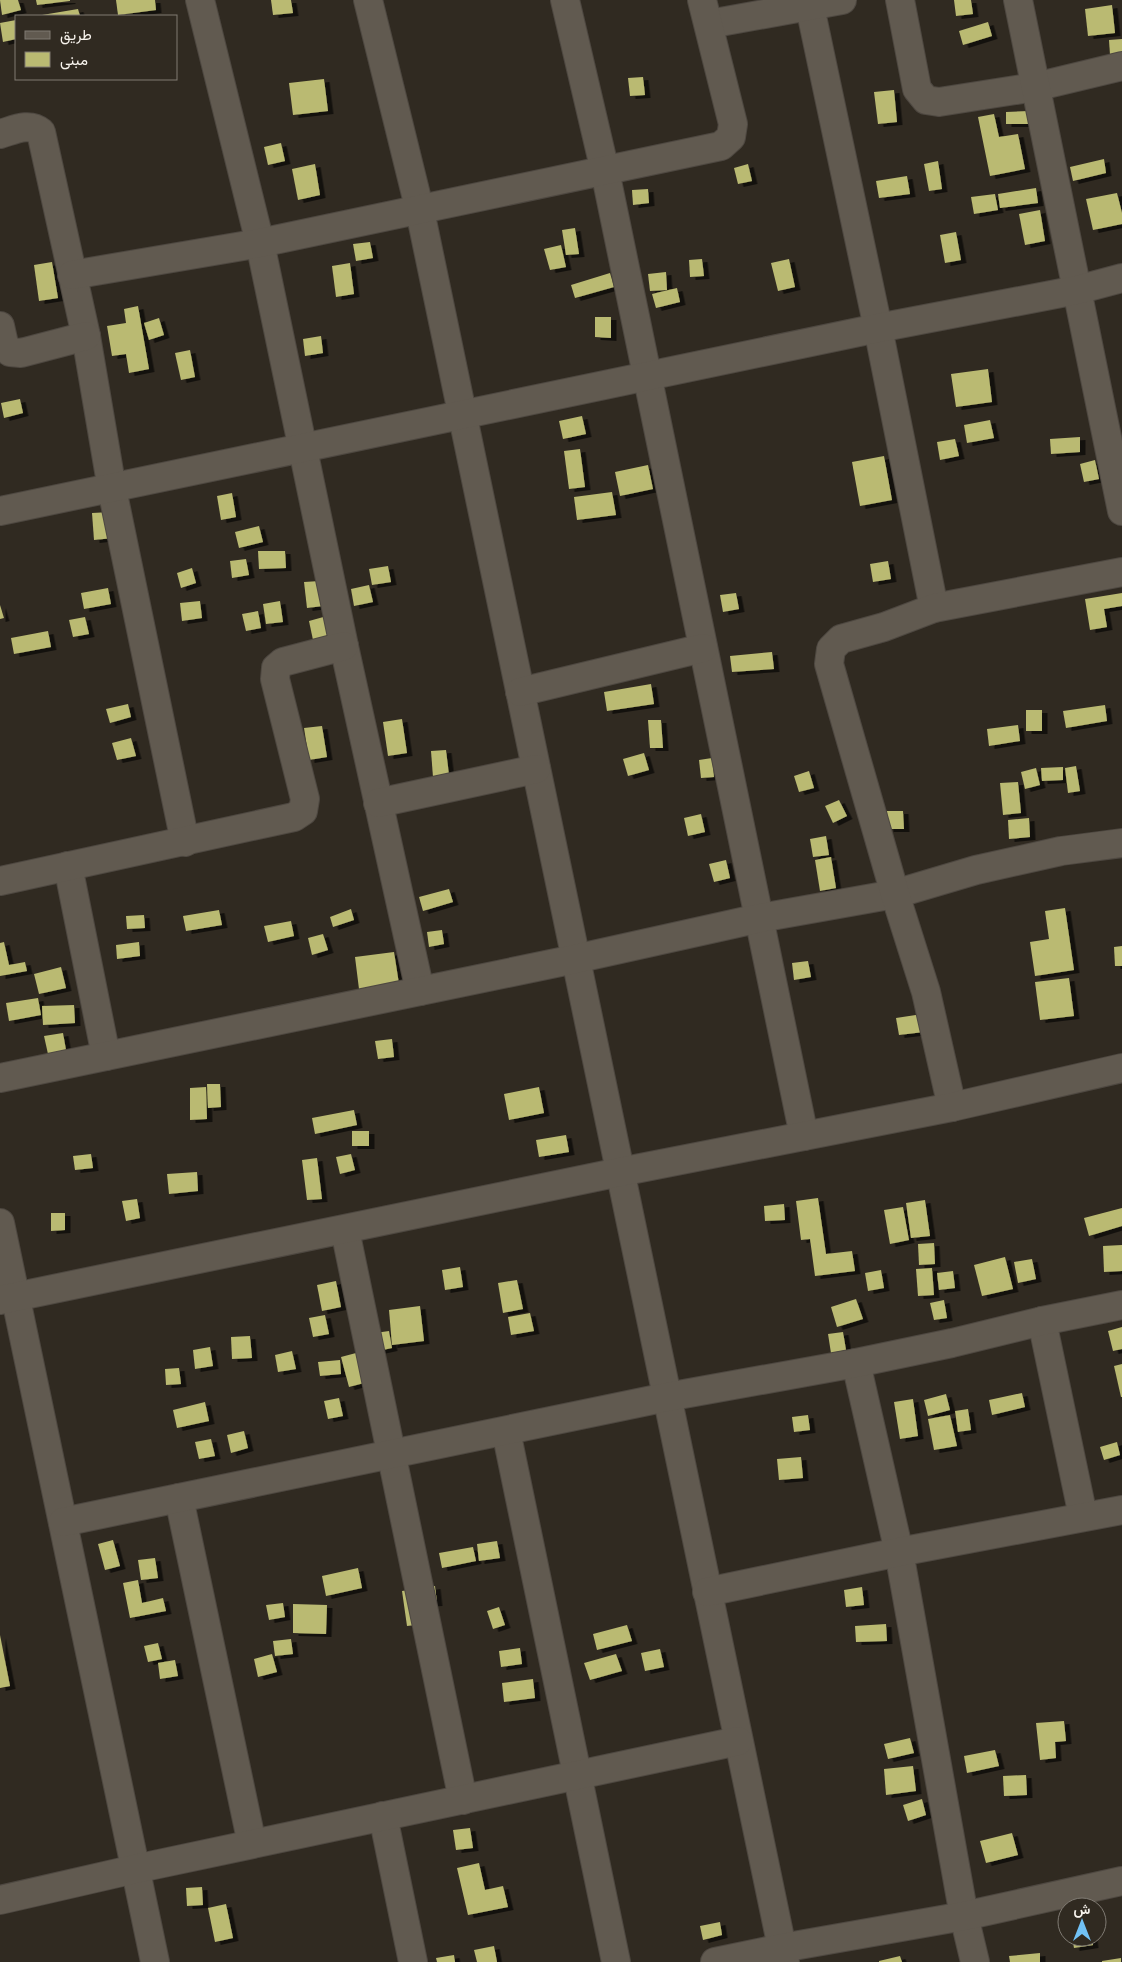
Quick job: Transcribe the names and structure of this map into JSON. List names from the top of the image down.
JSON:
{
  "legend": ["طريق", "مبنى"],
  "north": "top"
}
